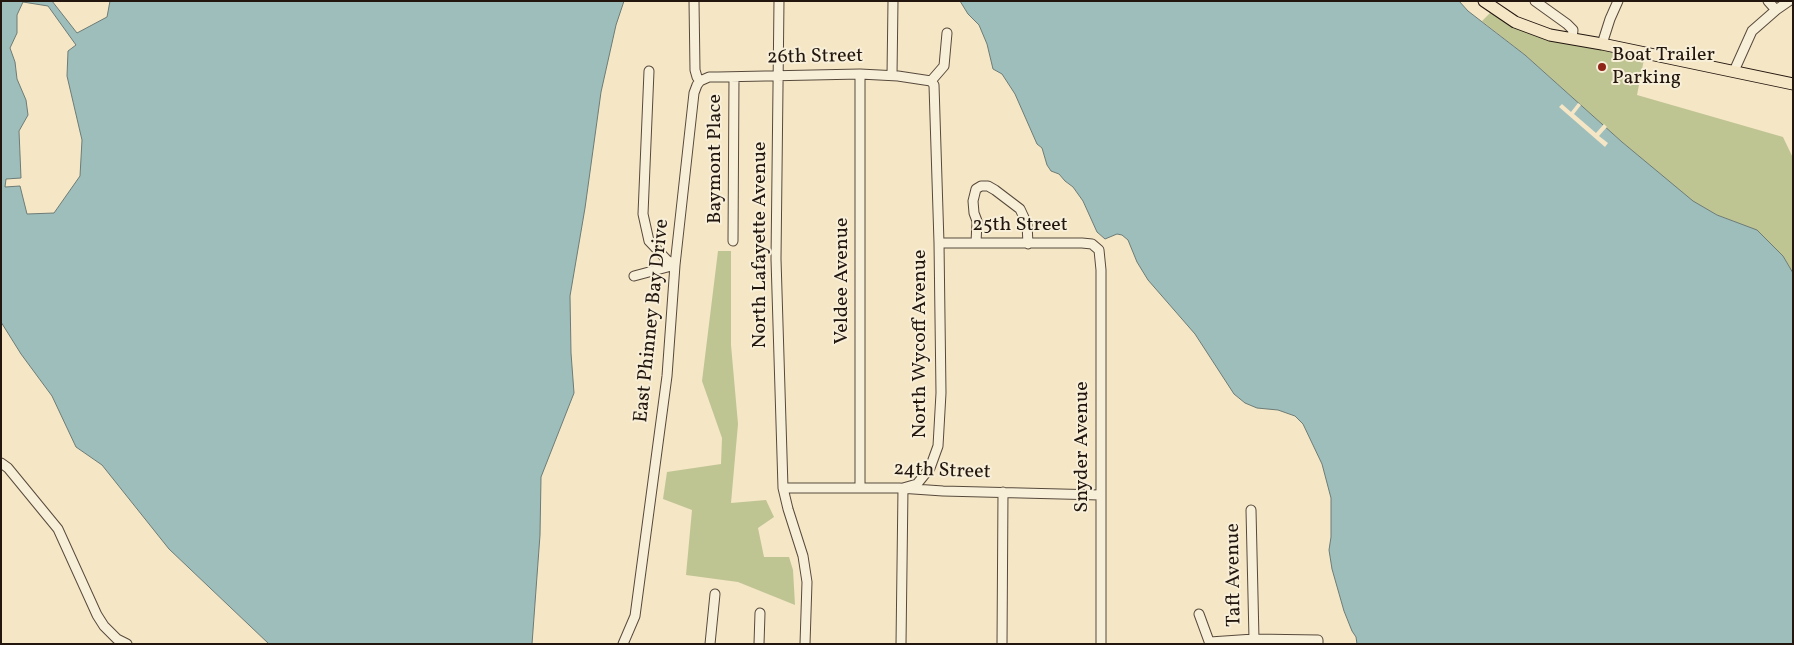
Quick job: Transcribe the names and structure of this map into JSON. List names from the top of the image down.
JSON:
{
  "streets": {
    "street": [
      "26th Street",
      "Baymont Place",
      "25th Street",
      "North Lafayette Avenue",
      "Veldee Avenue",
      "East Phinney Bay Drive",
      "North Wycoff Avenue",
      "Snyder Avenue",
      "24th Street",
      "Taft Avenue"
    ]
  },
  "crossings": [
    ["26th Street", "Baymont Place"],
    ["26th Street", "North Lafayette Avenue"],
    ["26th Street", "Veldee Avenue"],
    ["26th Street", "East Phinney Bay Drive"],
    ["26th Street", "North Wycoff Avenue"],
    ["25th Street", "North Wycoff Avenue"],
    ["25th Street", "Snyder Avenue"],
    ["North Lafayette Avenue", "24th Street"],
    ["Veldee Avenue", "24th Street"],
    ["North Wycoff Avenue", "24th Street"],
    ["Snyder Avenue", "24th Street"]
  ],
  "places": ["Boat Trailer Parking"]
}
